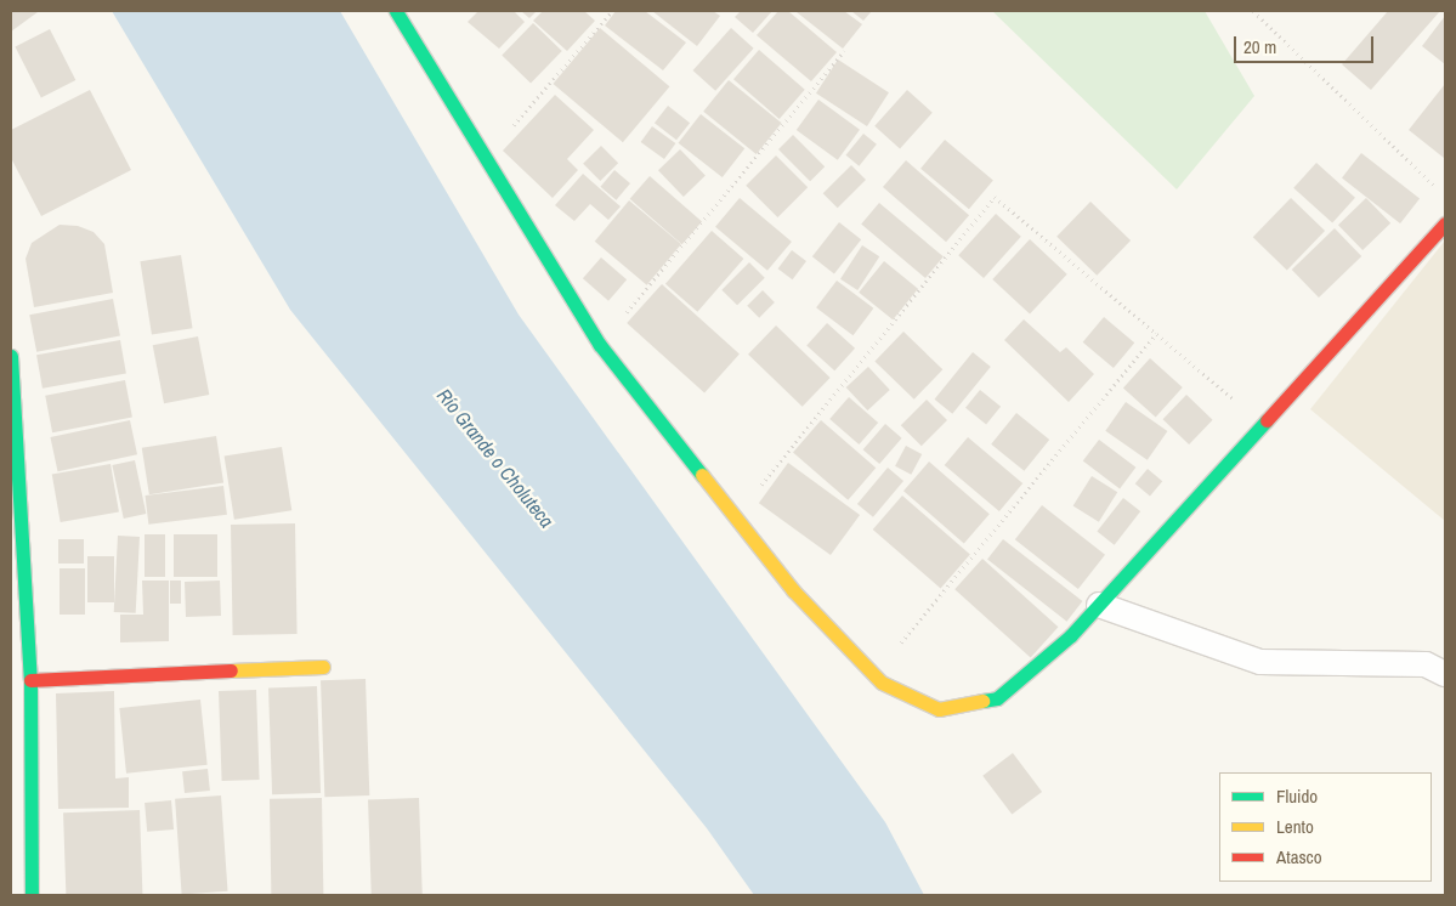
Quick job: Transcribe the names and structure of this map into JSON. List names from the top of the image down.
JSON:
{
  "water": ["Río Grande o Choluteca"],
  "legend": ["Fluido", "Lento", "Atasco"],
  "scale_bar": "20 m"
}
